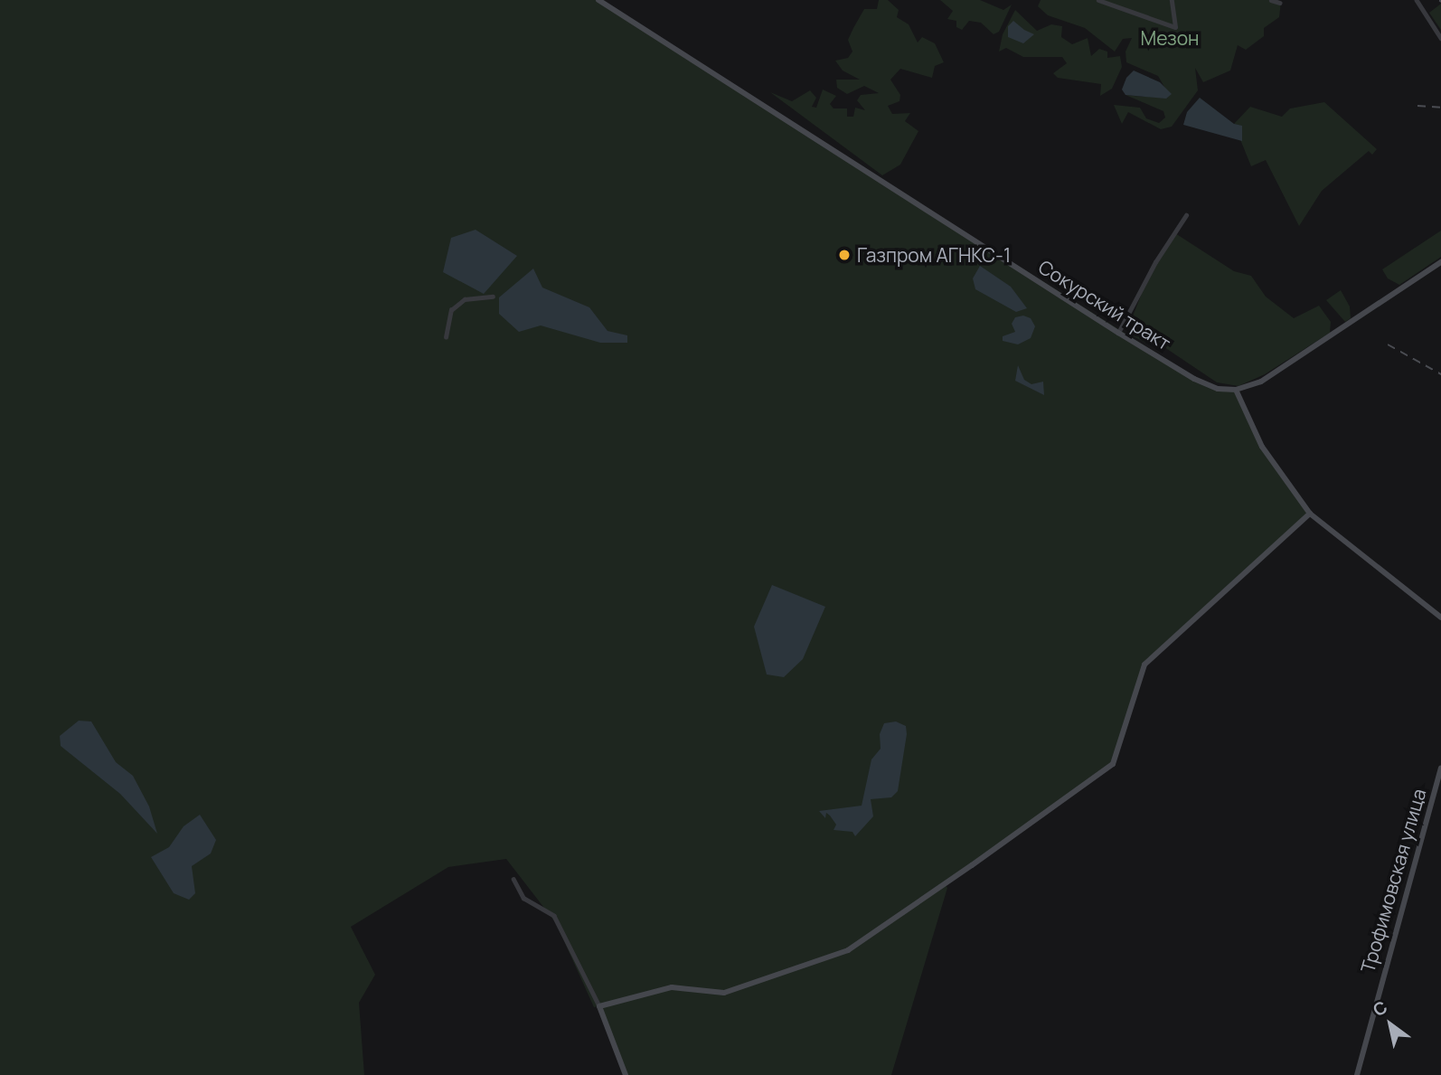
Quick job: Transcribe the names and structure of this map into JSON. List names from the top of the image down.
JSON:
{
  "streets": {
    "street": ["Сокурский тракт", "Трофимовская улица"]
  },
  "parks": ["Мезон"],
  "places": ["Газпром АГНКС-1"],
  "north": "top left"
}
